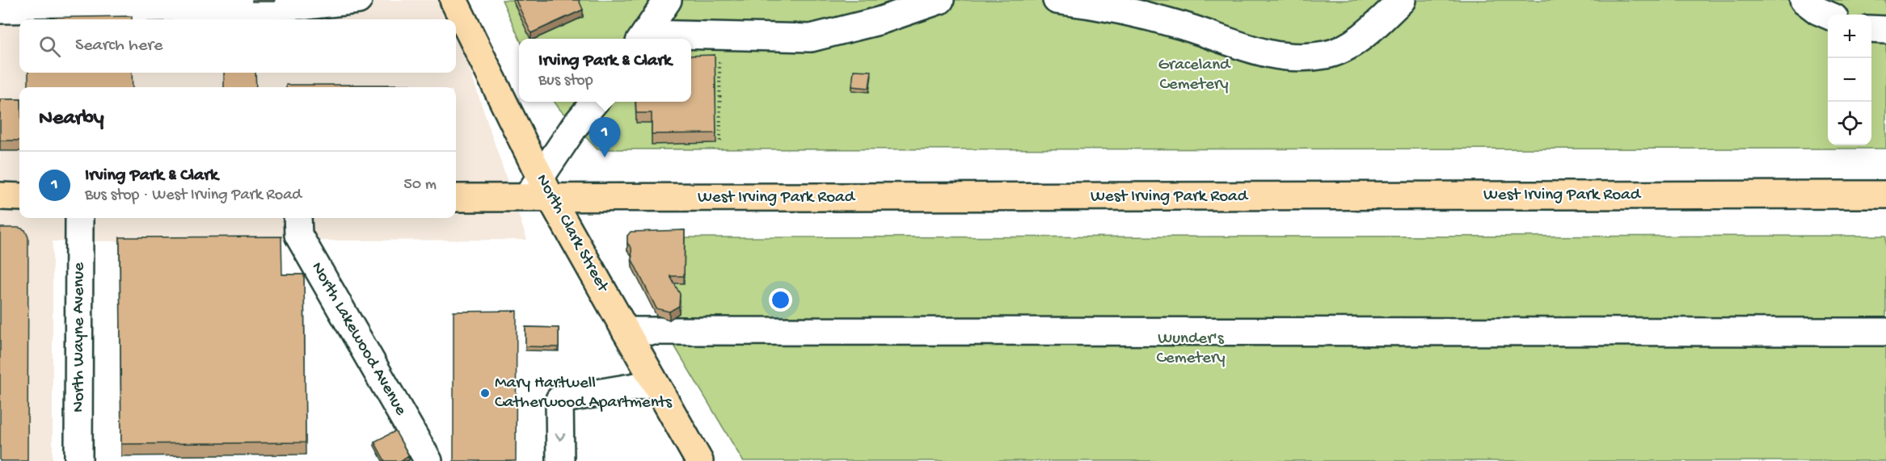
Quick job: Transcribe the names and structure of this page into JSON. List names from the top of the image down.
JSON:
{
  "streets": {
    "main road": ["West Irving Park Road", "North Clark Street"],
    "street": ["North Wayne Avenue", "North Lakewood Avenue"]
  },
  "crossings": [
    ["West Irving Park Road", "North Clark Street"]
  ],
  "parks": ["Graceland Cemetery", "Wunder's Cemetery"],
  "places": ["Mary Hartwell Catherwood Apartments"],
  "page": {
    "map_buttons": ["+", "−"],
    "search": "Search here",
    "popup": ["Irving Park & Clark", "Bus stop"],
    "heading": "Nearby",
    "pins": "1",
    "list": [
      {
        "mark": "1",
        "name": "Irving Park & Clark",
        "note": "Bus stop · West Irving Park Road",
        "value": "50 m"
      }
    ]
  }
}
